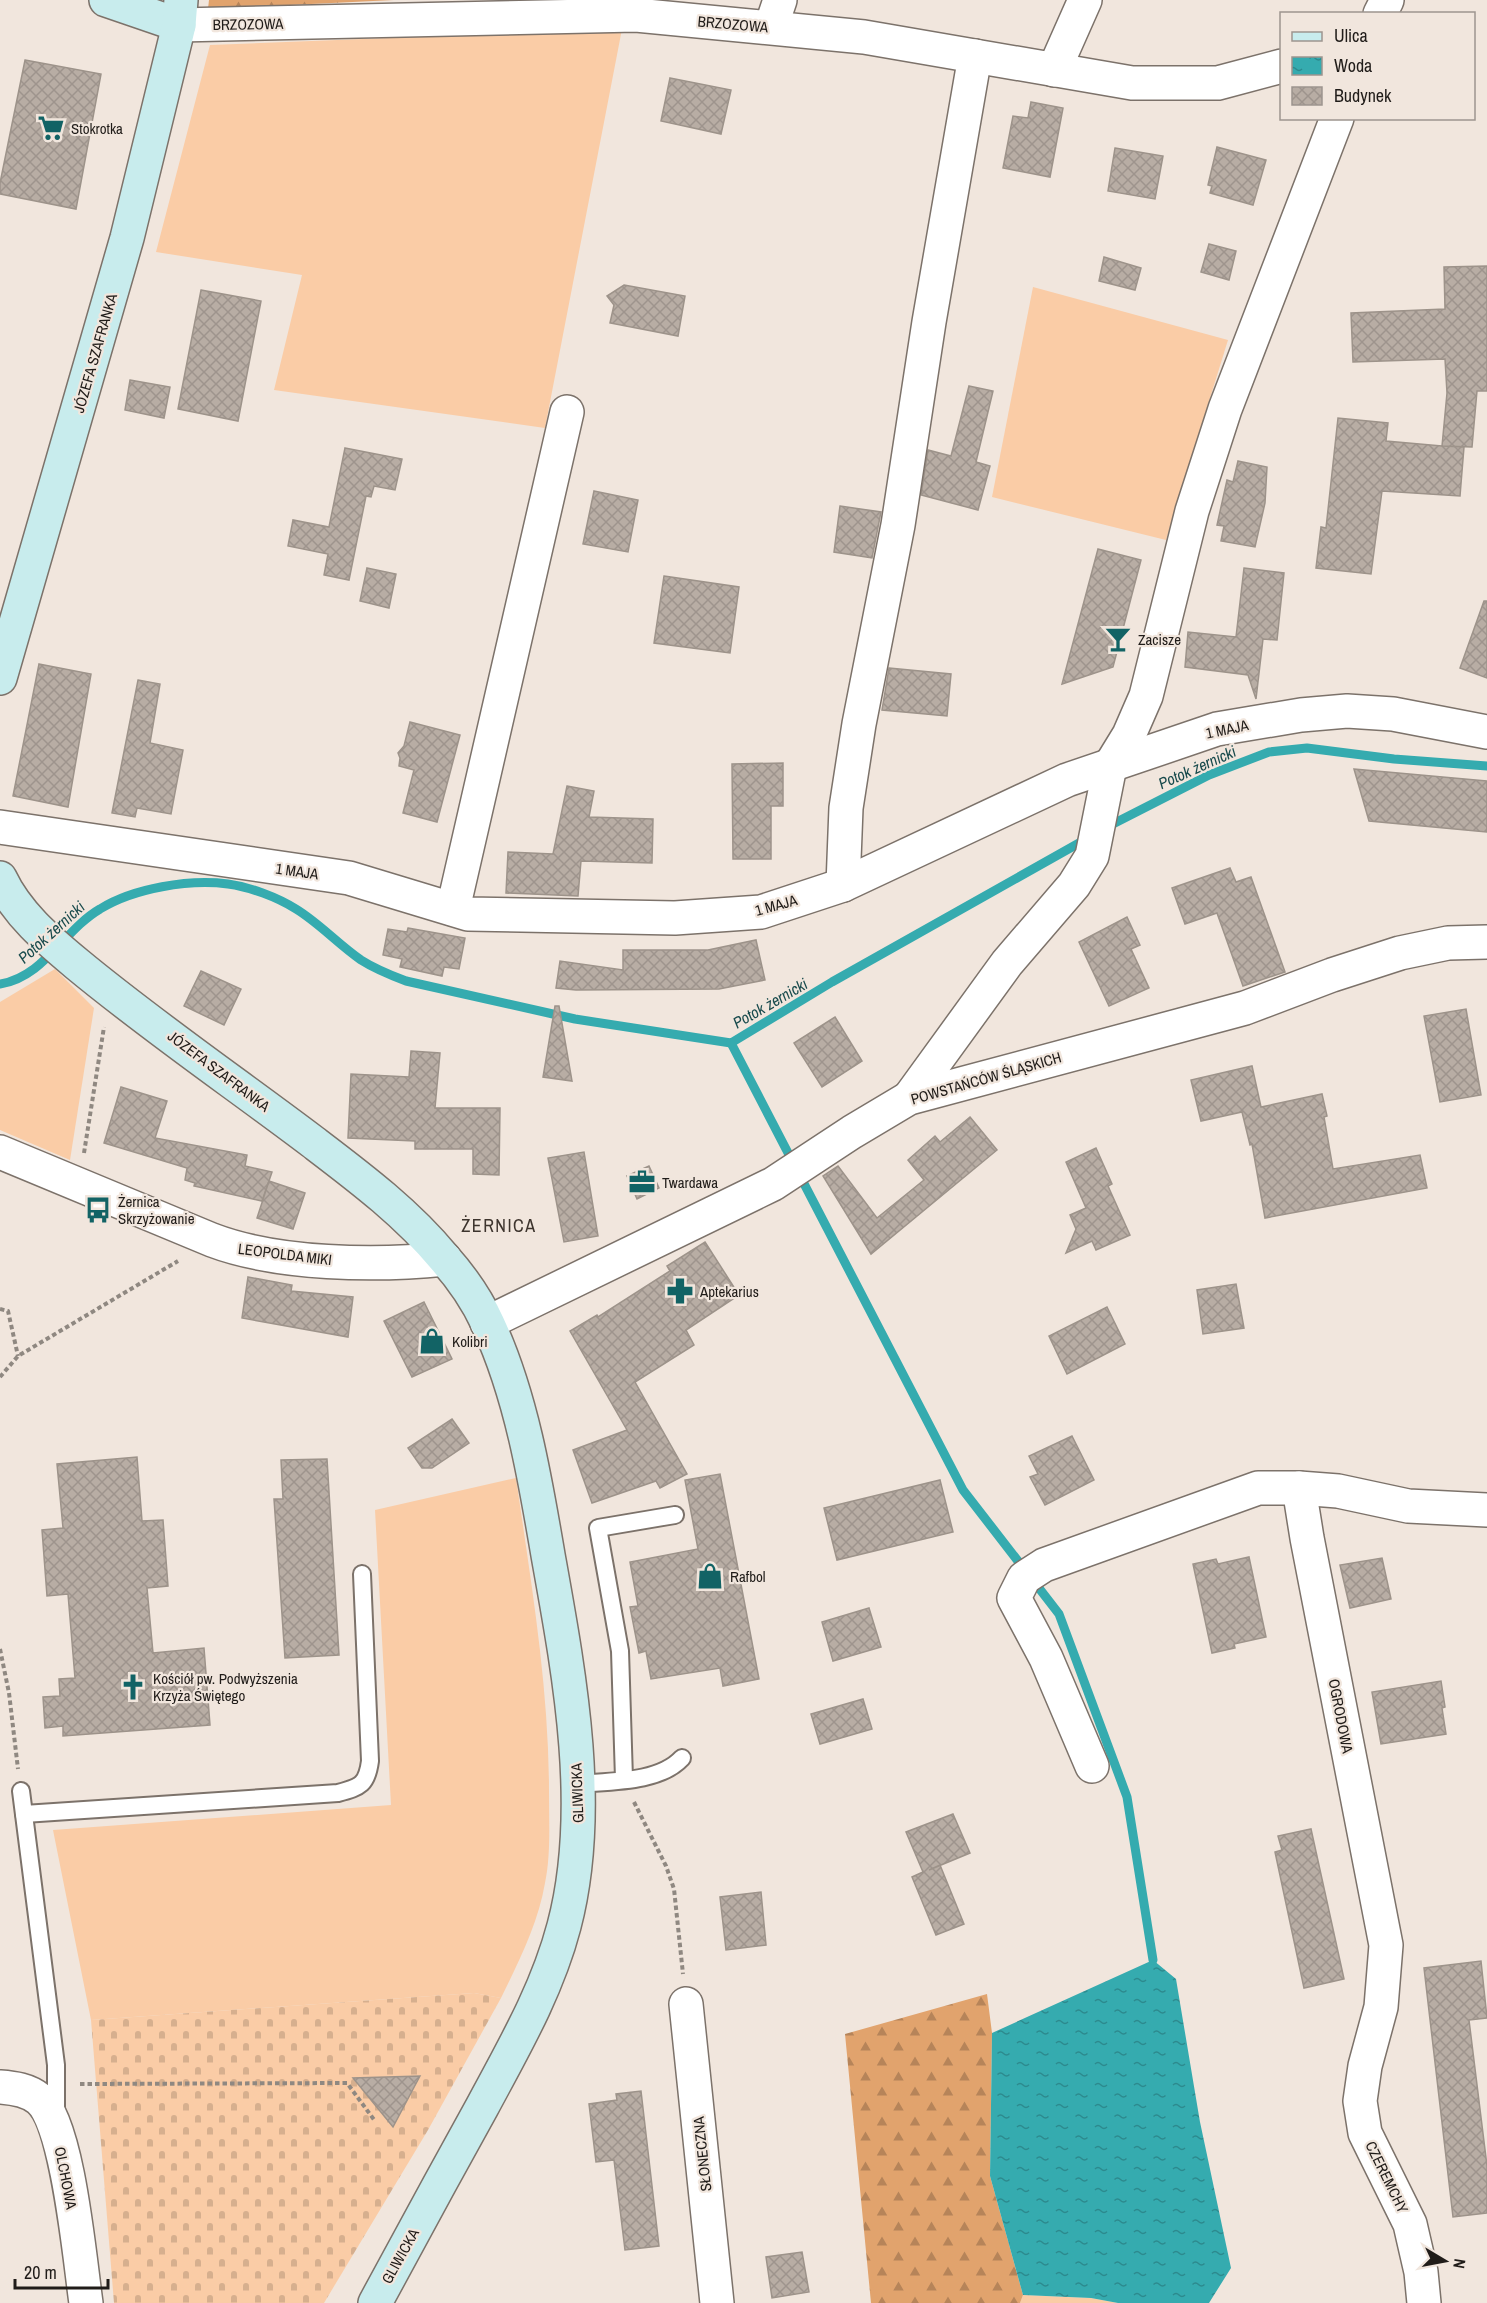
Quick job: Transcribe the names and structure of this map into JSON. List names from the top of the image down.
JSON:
{
  "streets": {
    "street": [
      "BRZOZOWA",
      "JÓZEFA SZAFRANKA",
      "1 MAJA",
      "POWSTAŃCÓW ŚLĄSKICH",
      "LEOPOLDA MIKI",
      "OGRODOWA",
      "GLIWICKA",
      "SŁONECZNA",
      "CZEREMCHY",
      "OLCHOWA"
    ]
  },
  "crossings": [
    ["BRZOZOWA", "JÓZEFA SZAFRANKA"],
    ["JÓZEFA SZAFRANKA", "LEOPOLDA MIKI"],
    ["JÓZEFA SZAFRANKA", "GLIWICKA"],
    ["POWSTAŃCÓW ŚLĄSKICH", "GLIWICKA"],
    ["LEOPOLDA MIKI", "GLIWICKA"],
    ["OGRODOWA", "CZEREMCHY"]
  ],
  "districts": ["ŻERNICA"],
  "water": ["Potok żernicki"],
  "places": {
    "supermarket": ["Stokrotka"],
    "bar": ["Zacisze"],
    "office": ["Twardawa"],
    "bus stop": ["Żernica Skrzyżowanie"],
    "pharmacy": ["Aptekarius"],
    "shop": ["Kolibri", "Rafbol"],
    "church": ["Kościół pw. Podwyższenia Krzyża Świętego"]
  },
  "legend": ["Ulica", "Woda", "Budynek"],
  "scale_bar": "20 m",
  "north": "right"
}
